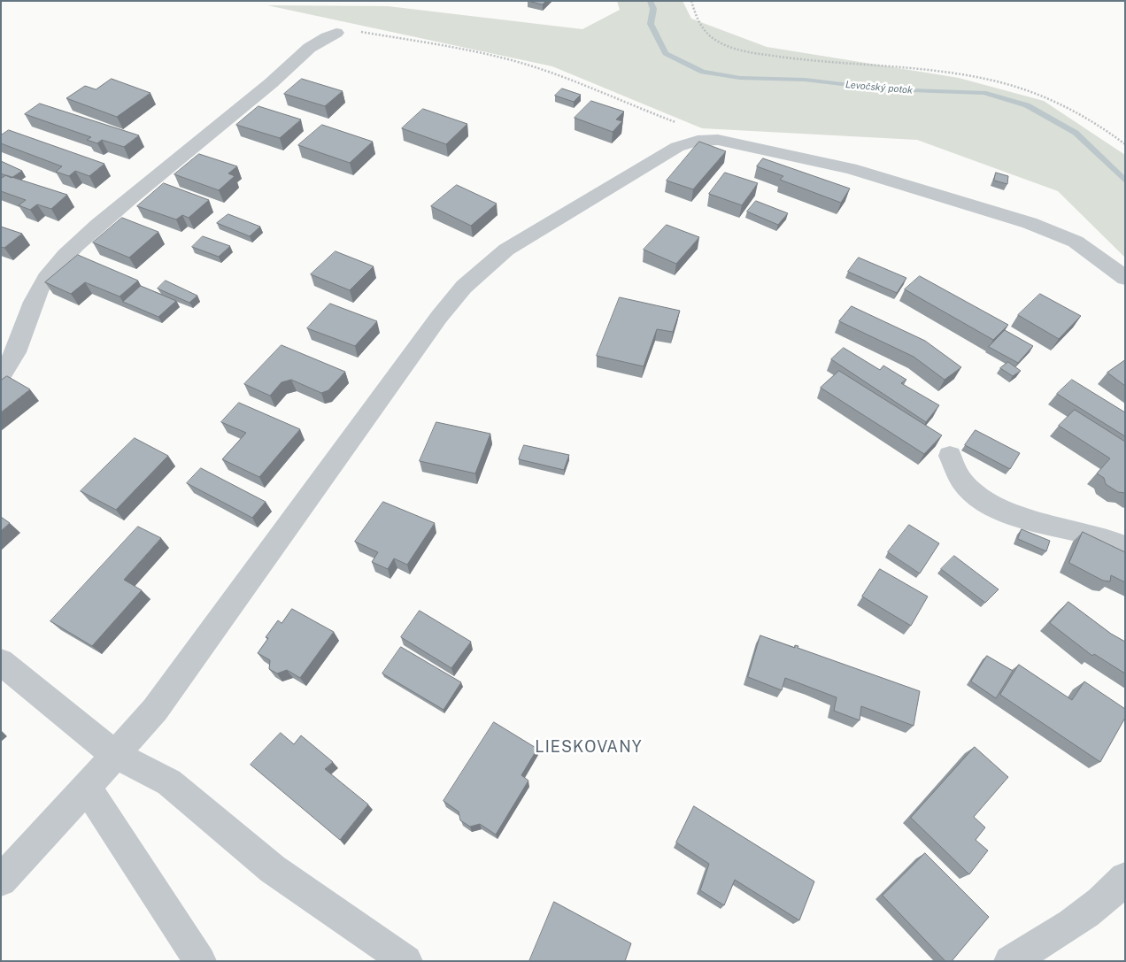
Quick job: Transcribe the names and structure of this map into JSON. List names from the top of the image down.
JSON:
{
  "districts": ["LIESKOVANY"],
  "water": ["Levočský potok"]
}
